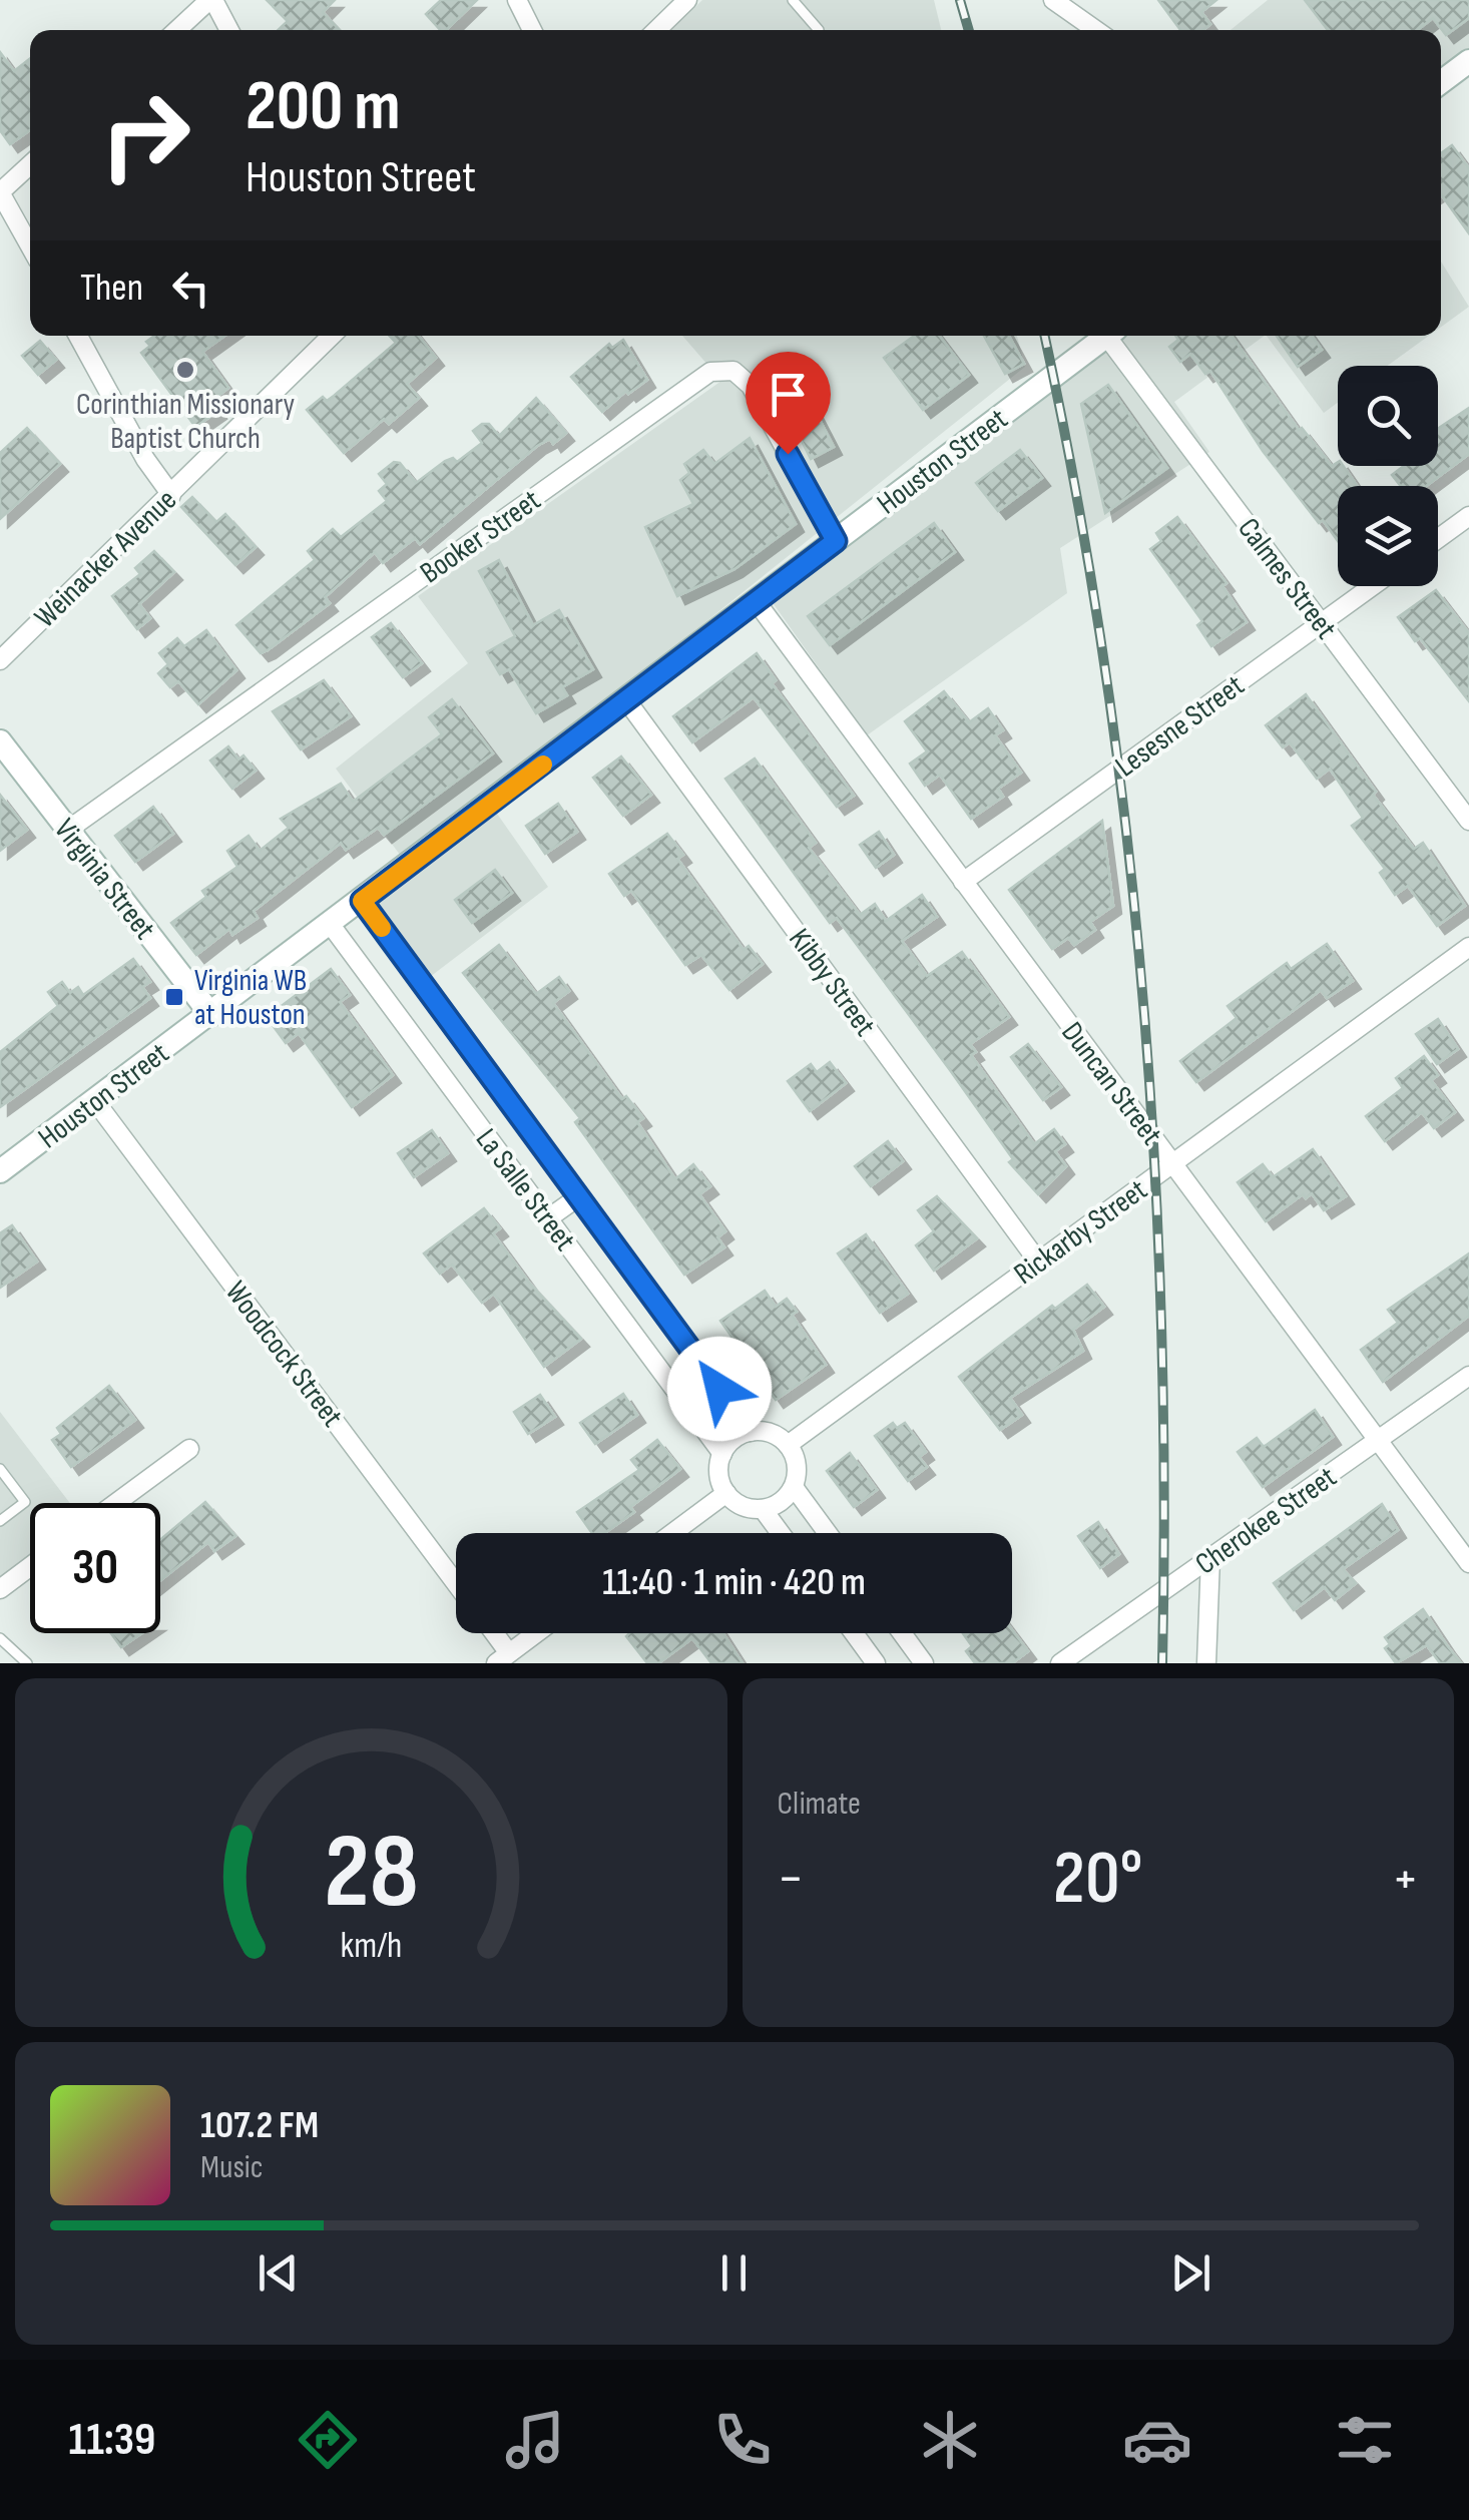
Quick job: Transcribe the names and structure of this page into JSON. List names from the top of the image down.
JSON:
{
  "streets": {
    "street": [
      "Houston Street",
      "Booker Street",
      "Weinacker Avenue",
      "Calmes Street",
      "Lesesne Street",
      "Virginia Street",
      "Kibby Street",
      "Duncan Street",
      "La Salle Street",
      "Rickarby Street",
      "Woodcock Street",
      "Cherokee Street"
    ]
  },
  "crossings": [
    ["Houston Street", "Booker Street"],
    ["Houston Street", "Virginia Street"],
    ["Houston Street", "Kibby Street"],
    ["Houston Street", "Duncan Street"],
    ["Houston Street", "La Salle Street"],
    ["Houston Street", "Woodcock Street"],
    ["Booker Street", "Virginia Street"],
    ["Calmes Street", "Lesesne Street"],
    ["Lesesne Street", "Duncan Street"],
    ["Kibby Street", "Rickarby Street"],
    ["Duncan Street", "Rickarby Street"],
    ["Duncan Street", "Cherokee Street"],
    ["La Salle Street", "Rickarby Street"]
  ],
  "places": {
    "other": ["Corinthian Missionary Baptist Church"],
    "transit": ["Virginia WB at Houston"]
  },
  "page": {
    "turn": ["200 m", "Houston Street"],
    "then": "Then",
    "limit": "30",
    "trip": "11:40 · 1 min · 420 m",
    "tile": "Climate",
    "heat": ["−", "20°", "+"],
    "song": ["107.2 FM", "Music"],
    "tabs": "11:39",
    "gauge": ["28", "km/h"]
  }
}
